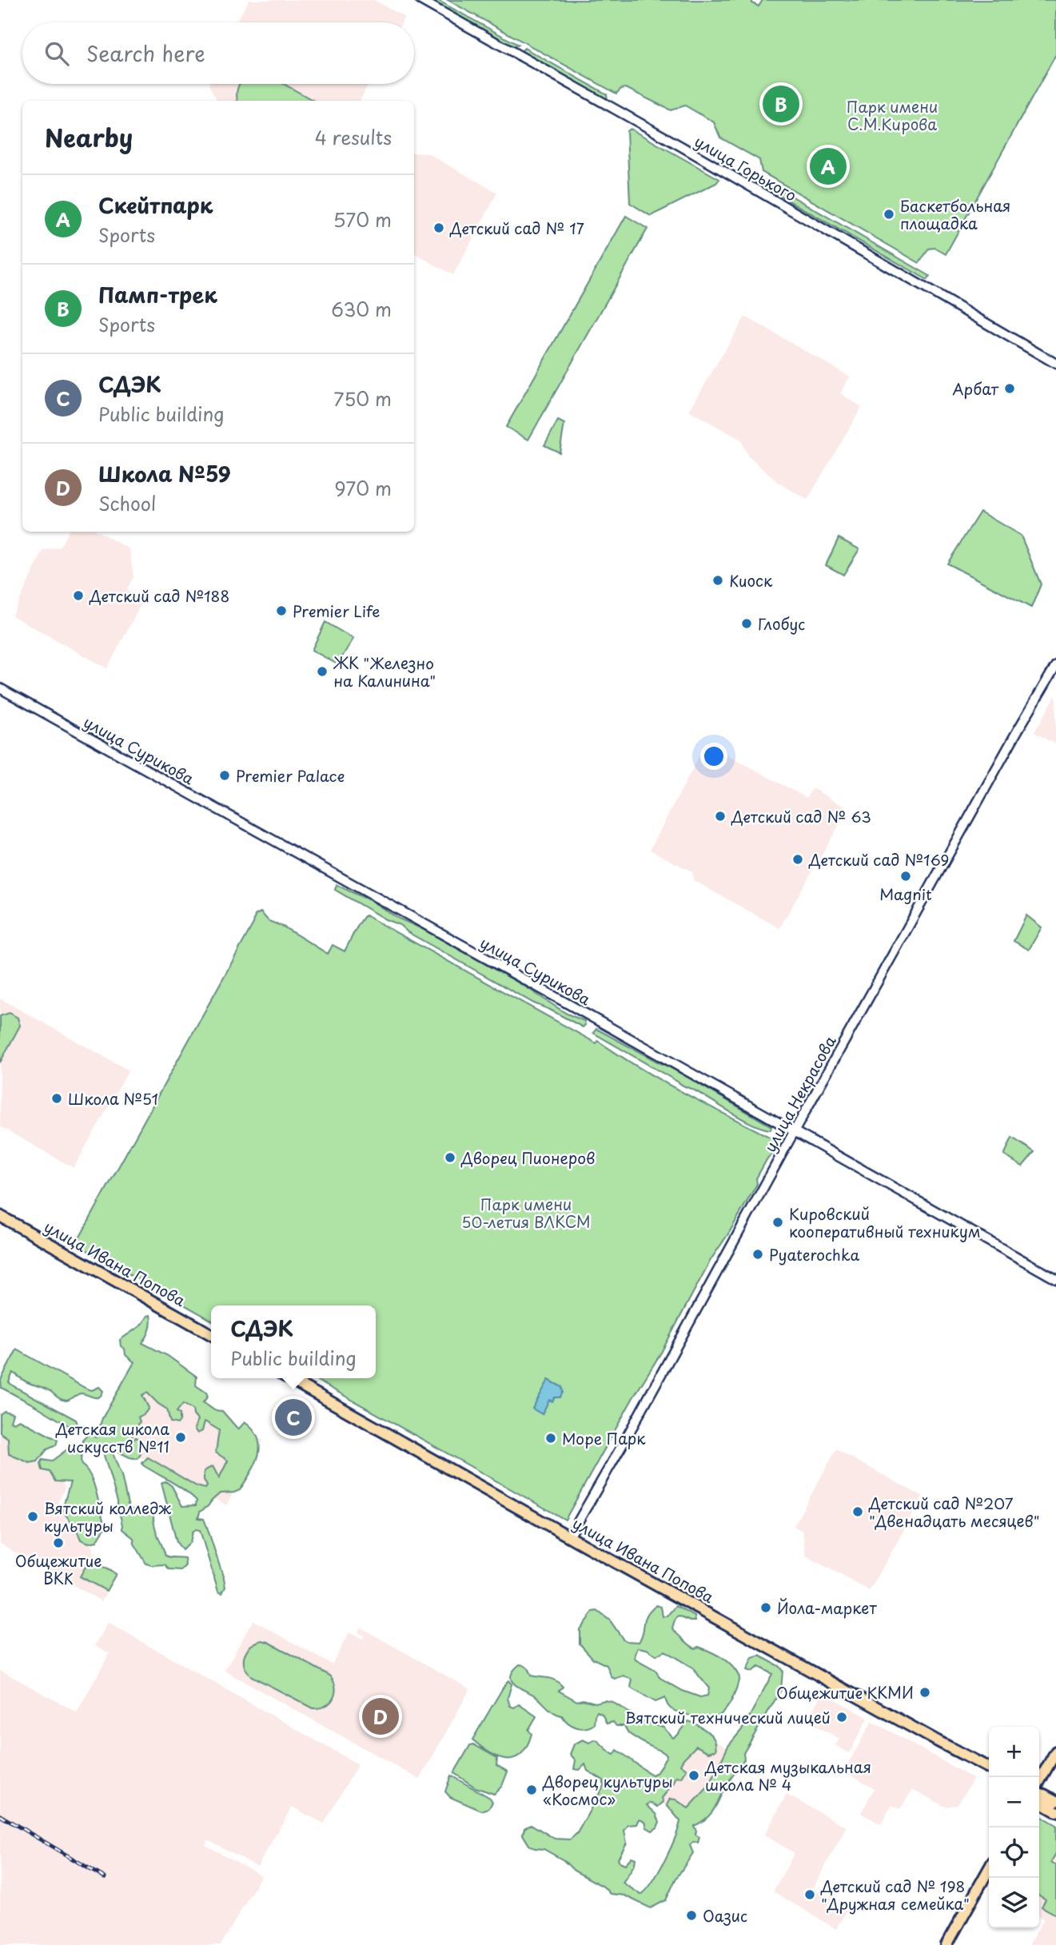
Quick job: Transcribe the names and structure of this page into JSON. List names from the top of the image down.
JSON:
{
  "streets": {
    "main road": ["улица Ивана Попова"],
    "street": ["улица Горького", "улица Сурикова", "улица Некрасова"]
  },
  "crossings": [
    ["улица Сурикова", "улица Некрасова"],
    ["улица Некрасова", "улица Ивана Попова"]
  ],
  "parks": ["Парк имени С.М.Кирова", "Парк имени 50-летия ВЛКСМ"],
  "places": [
    "Баскетбольная площадка",
    "Детский сад № 17",
    "Арбат",
    "Киоск",
    "Детский сад №188",
    "Premier Life",
    "Глобус",
    "ЖК \"Железно на Калинина\"",
    "Premier Palace",
    "Детский сад № 63",
    "Детский сад №169",
    "Magnit",
    "Школа №51",
    "Дворец Пионеров",
    "Кировский кооперативный техникум",
    "Pyaterochka",
    "Детская школа искусств №11",
    "Море Парк",
    "Детский сад №207 \"Двенадцать месяцев\"",
    "Вятский колледж культуры",
    "Общежитие ВКК",
    "Йола-маркет",
    "Общежитие ККМИ",
    "Вятский технический лицей",
    "Детская музыкальная школа № 4",
    "Дворец культуры «Космос»",
    "Детский сад № 198 \"Дружная семейка\"",
    "Оазис"
  ],
  "page": {
    "search": "Search here",
    "pins": [
      "B",
      "A",
      "C",
      "D"
    ],
    "heading": ["Nearby", "4 results"],
    "list": [
      {
        "mark": "A",
        "name": "Скейтпарк",
        "note": "Sports",
        "value": "570 m"
      },
      {
        "mark": "B",
        "name": "Памп-трек",
        "note": "Sports",
        "value": "630 m"
      },
      {
        "mark": "C",
        "name": "СДЭК",
        "note": "Public building",
        "value": "750 m"
      },
      {
        "mark": "D",
        "name": "Школа №59",
        "note": "School",
        "value": "970 m"
      }
    ],
    "popup": ["СДЭК", "Public building"],
    "map_buttons": ["+", "−"]
  }
}
